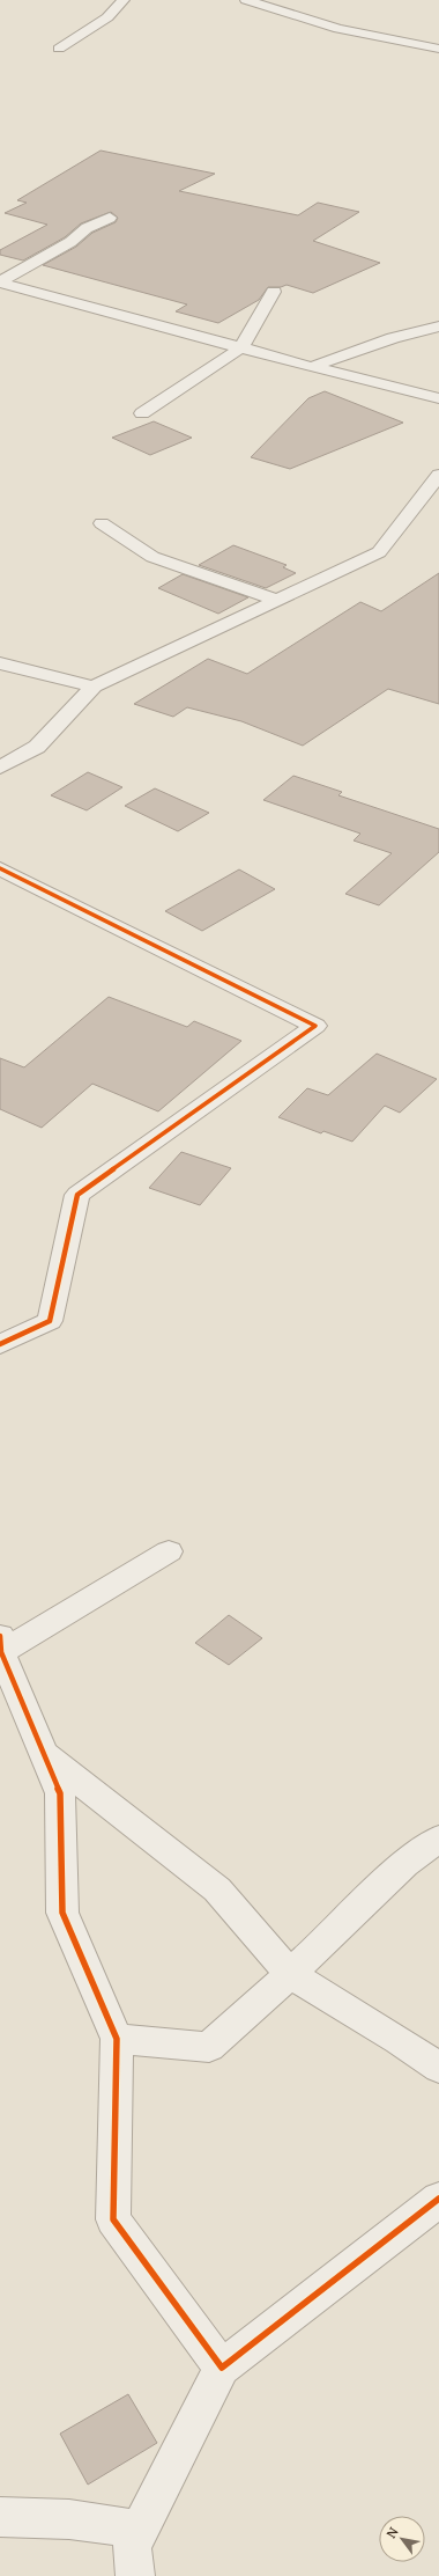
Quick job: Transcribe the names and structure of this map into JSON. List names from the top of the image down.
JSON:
{
  "north": "top left"
}
